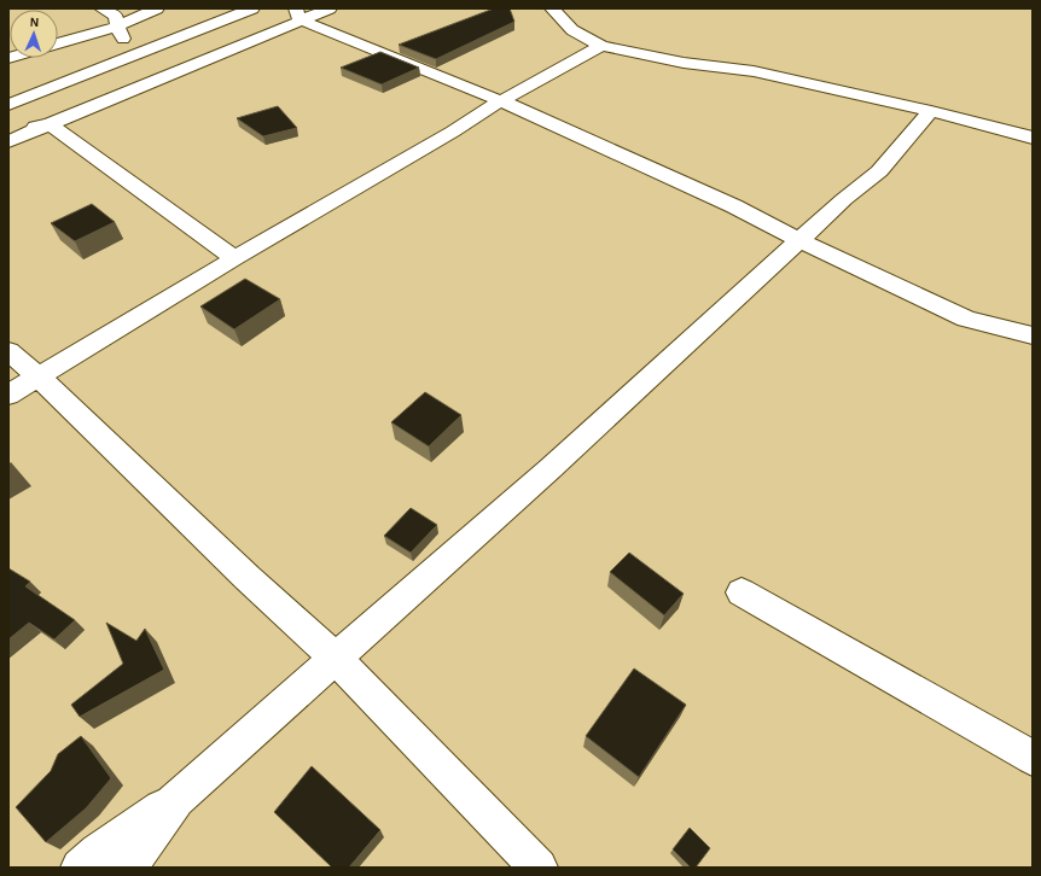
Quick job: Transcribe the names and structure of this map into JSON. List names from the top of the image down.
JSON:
{
  "north": "top"
}
